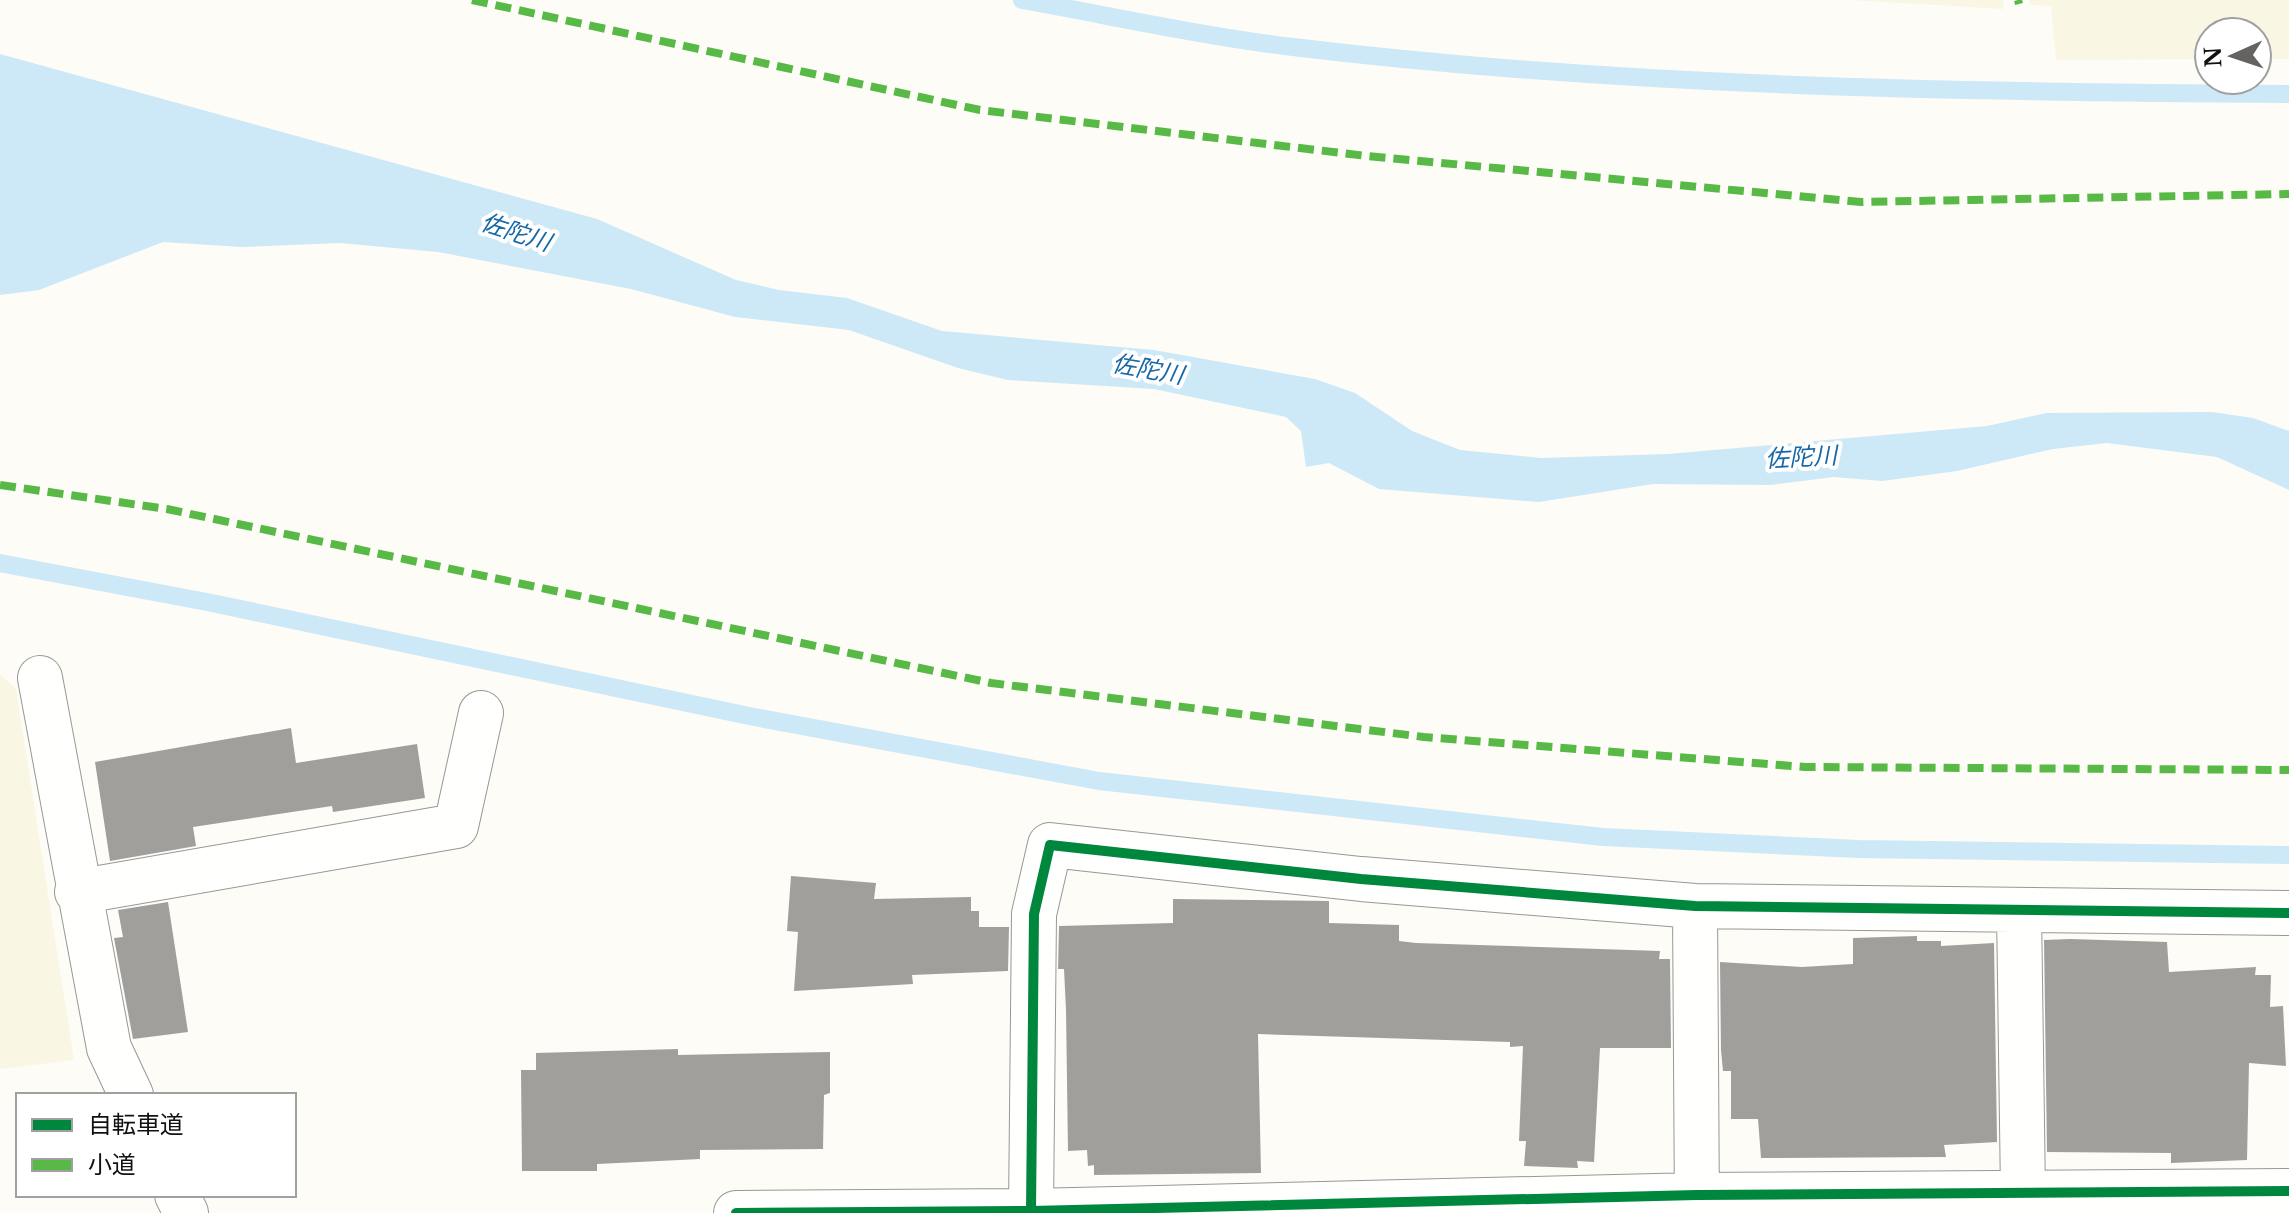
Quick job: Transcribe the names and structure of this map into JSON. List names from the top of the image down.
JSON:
{
  "water": ["佐陀川"],
  "legend": ["自転車道", "小道"],
  "north": "left"
}
